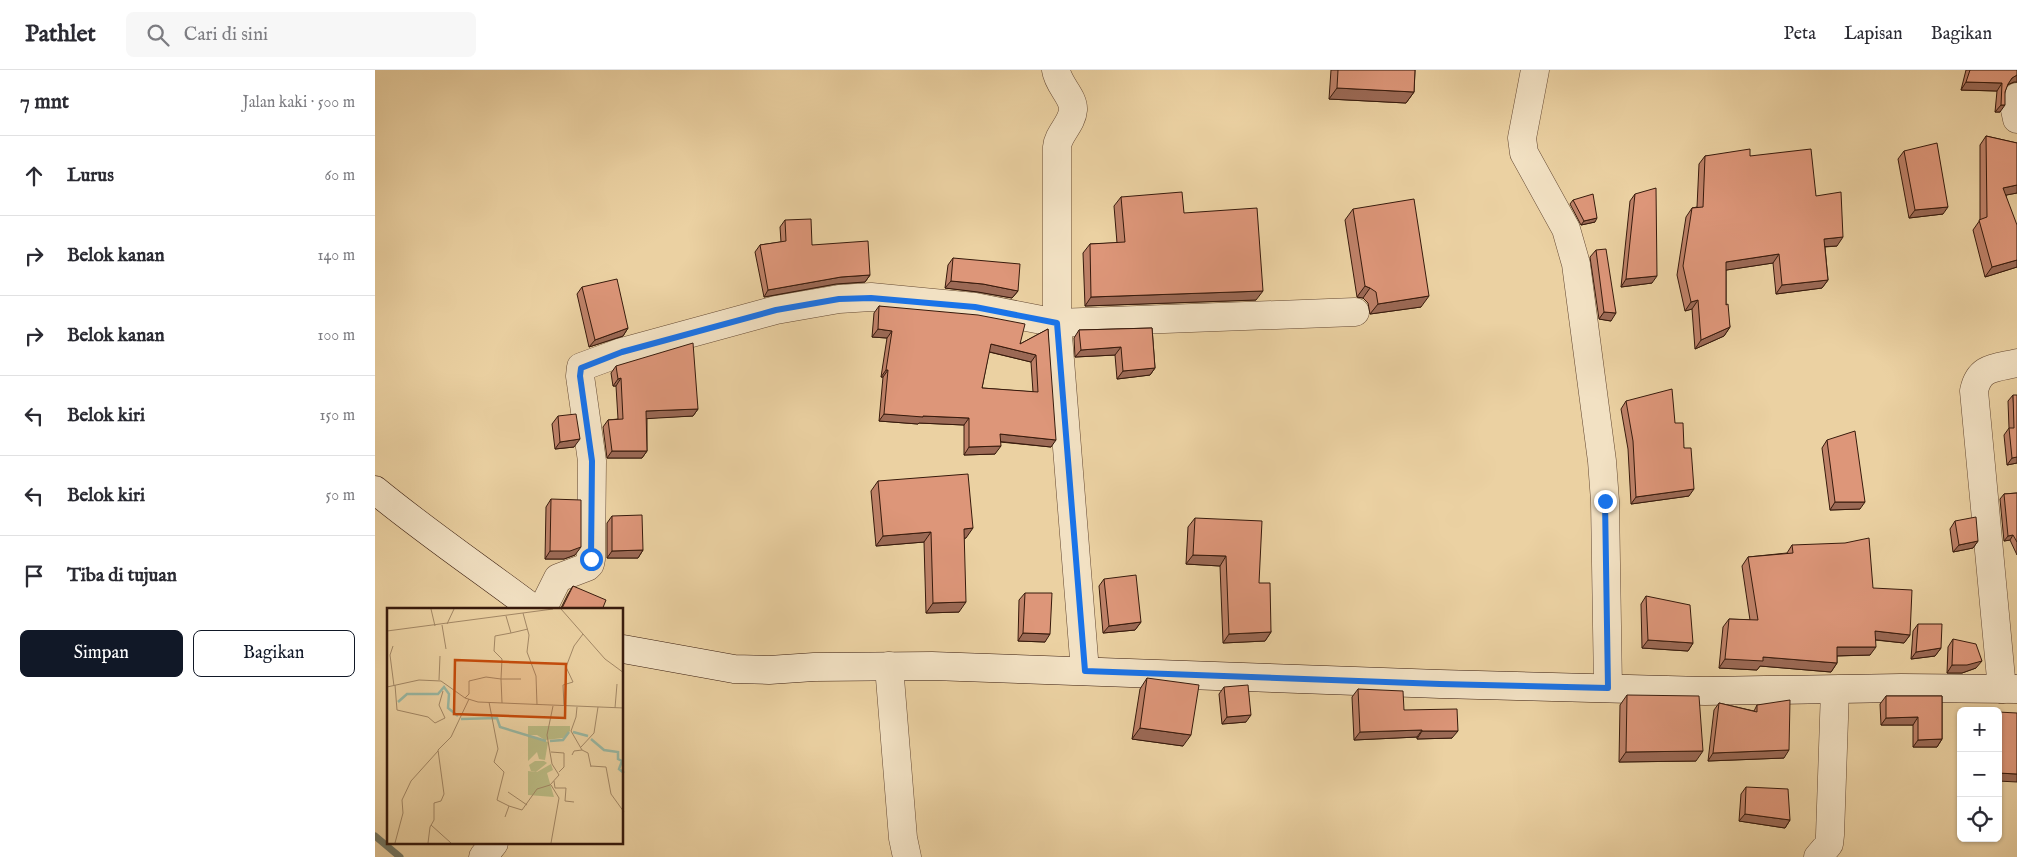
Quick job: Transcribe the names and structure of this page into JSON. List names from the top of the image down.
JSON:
{
  "page": {
    "header": "Pathlet",
    "search": "Cari di sini",
    "nav": ["Peta", "Lapisan", "Bagikan"],
    "heading": ["7 mnt", "Jalan kaki · 500 m"],
    "list": [
      ["Lurus", "60 m"],
      ["Belok kanan", "140 m"],
      ["Belok kanan", "100 m"],
      ["Belok kiri", "150 m"],
      ["Belok kiri", "50 m"],
      "Tiba di tujuan"
    ],
    "buttons": ["Simpan", "Bagikan"],
    "map_buttons": ["+", "−"]
  }
}
